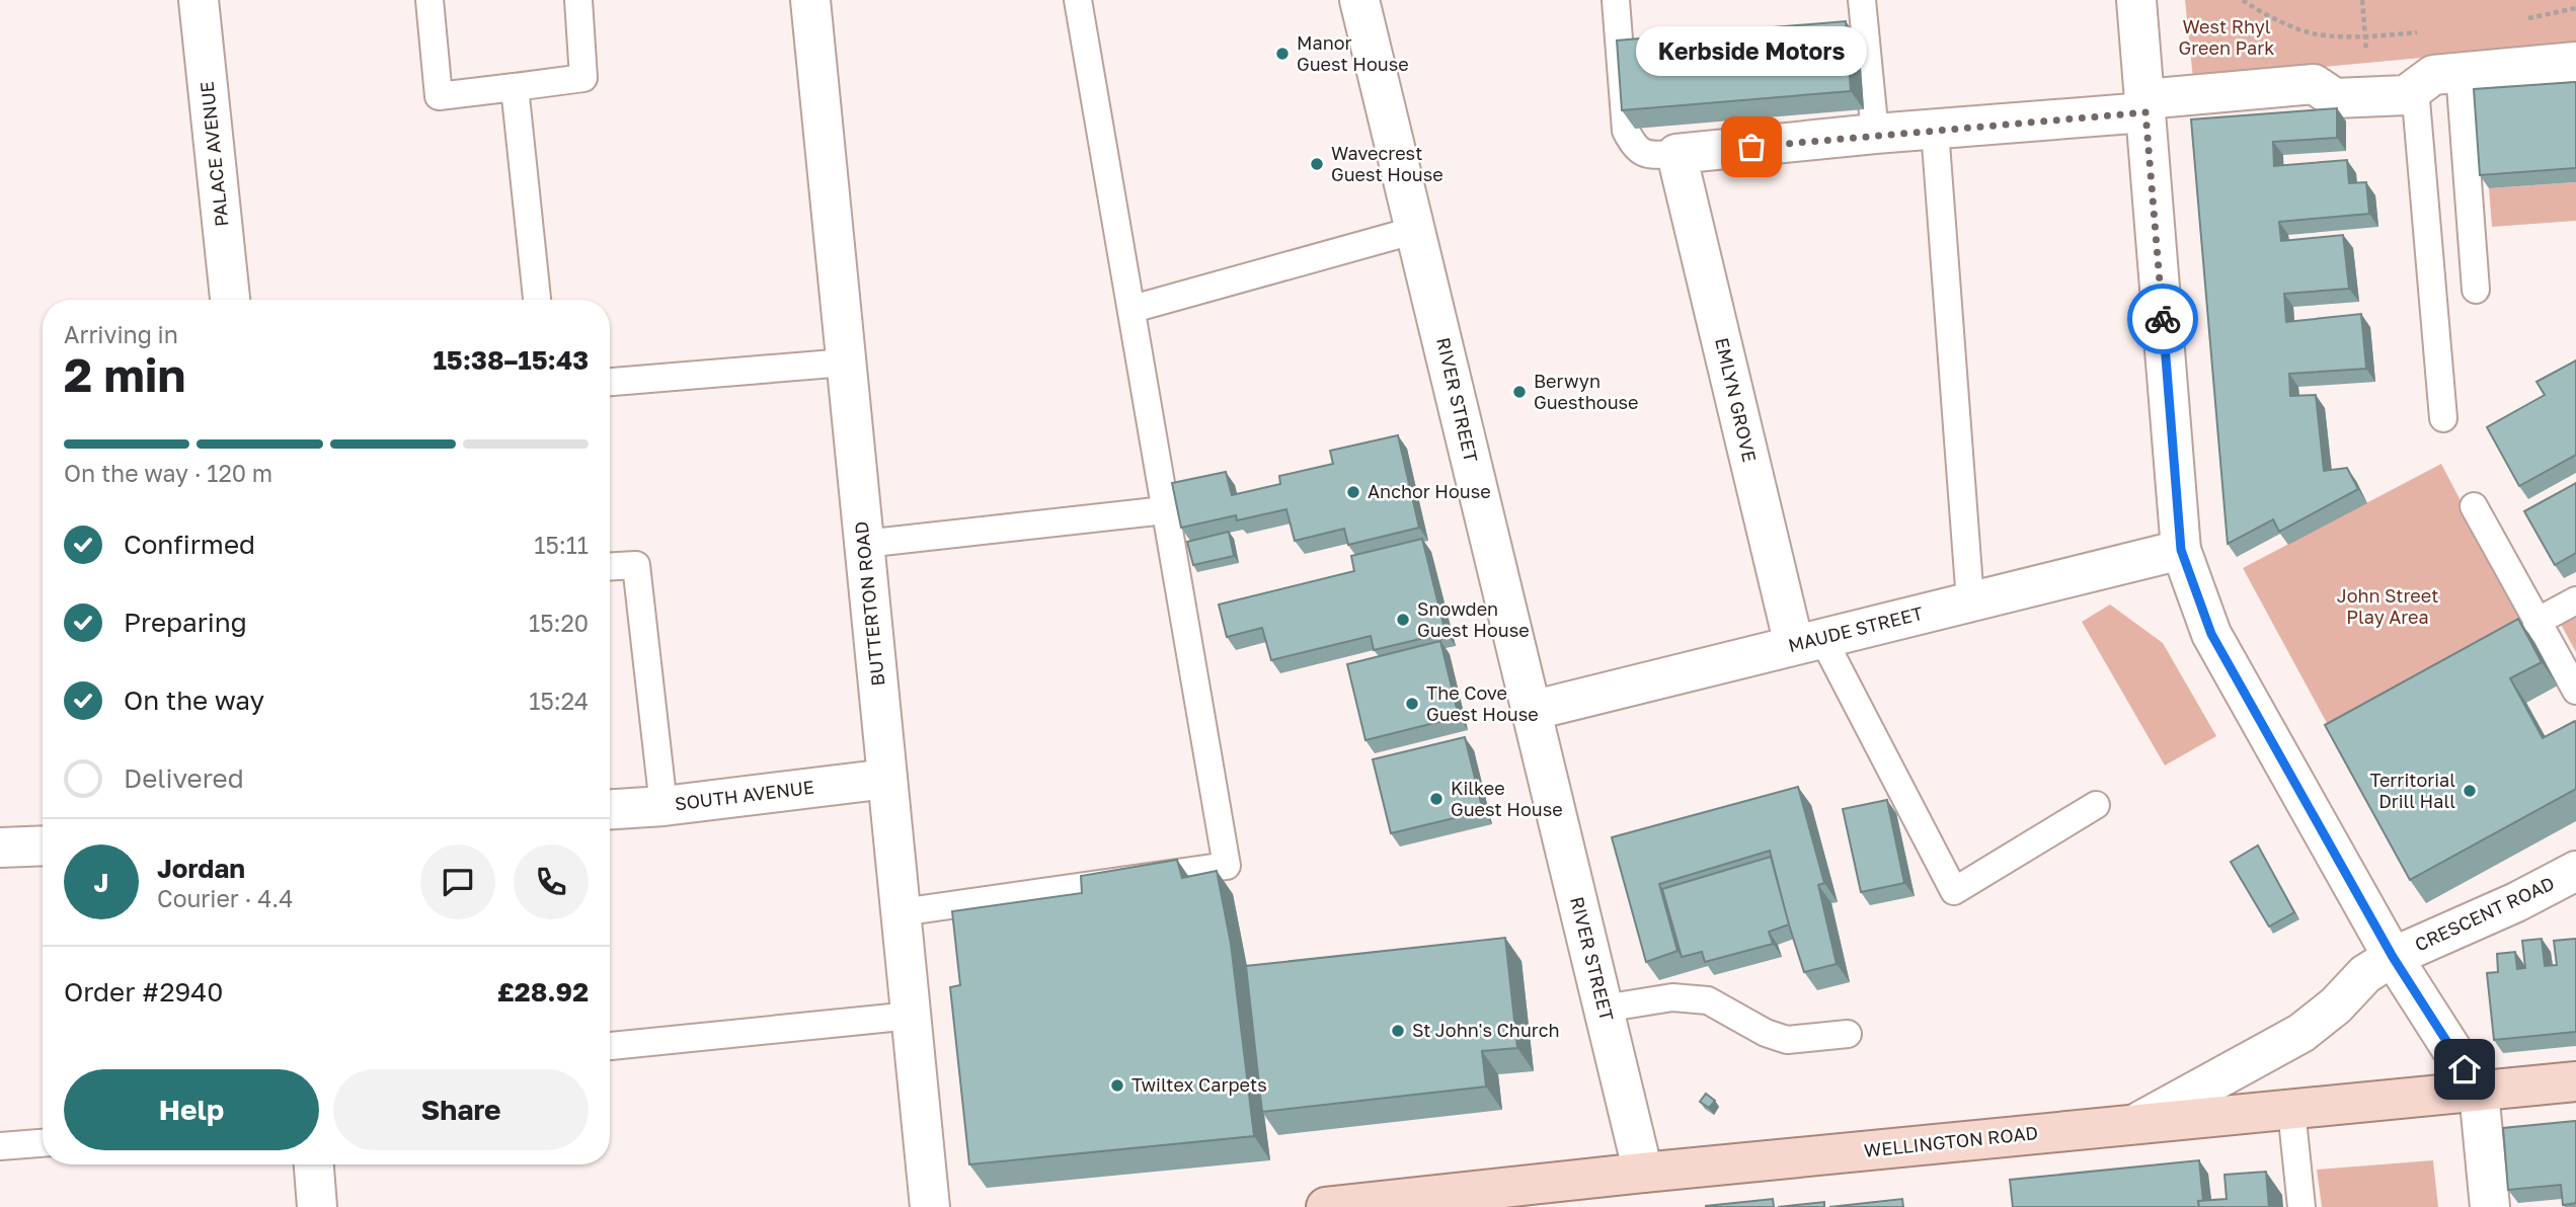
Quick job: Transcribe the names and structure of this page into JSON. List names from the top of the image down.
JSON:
{
  "streets": {
    "main road": ["WELLINGTON ROAD"],
    "street": [
      "PALACE AVENUE",
      "RIVER STREET",
      "EMLYN GROVE",
      "BUTTERTON ROAD",
      "MAUDE STREET",
      "SOUTH AVENUE",
      "CRESCENT ROAD"
    ]
  },
  "crossings": [
    ["RIVER STREET", "MAUDE STREET"],
    ["RIVER STREET", "WELLINGTON ROAD"],
    ["EMLYN GROVE", "MAUDE STREET"],
    ["BUTTERTON ROAD", "SOUTH AVENUE"],
    ["CRESCENT ROAD", "WELLINGTON ROAD"]
  ],
  "parks": ["West Rhyl Green Park", "John Street Play Area"],
  "places": [
    "Manor Guest House",
    "Kerbside Motors",
    "Wavecrest Guest House",
    "Berwyn Guesthouse",
    "Anchor House",
    "Snowden Guest House",
    "The Cove Guest House",
    "Territorial Drill Hall",
    "Kilkee Guest House",
    "St John's Church",
    "Twiltex Carpets"
  ],
  "page": {
    "bubble": "Kerbside Motors",
    "heading": ["2 min", "Arriving in", "15:38–15:43"],
    "panel": [
      "Jordan",
      "Courier · 4.4",
      "Order #2940",
      "£28.92"
    ],
    "bar": "On the way · 120 m",
    "list": [
      ["Confirmed", "15:11"],
      ["Preparing", "15:20"],
      ["On the way", "15:24"],
      "Delivered"
    ],
    "round": "J",
    "buttons": ["Help", "Share"]
  }
}
